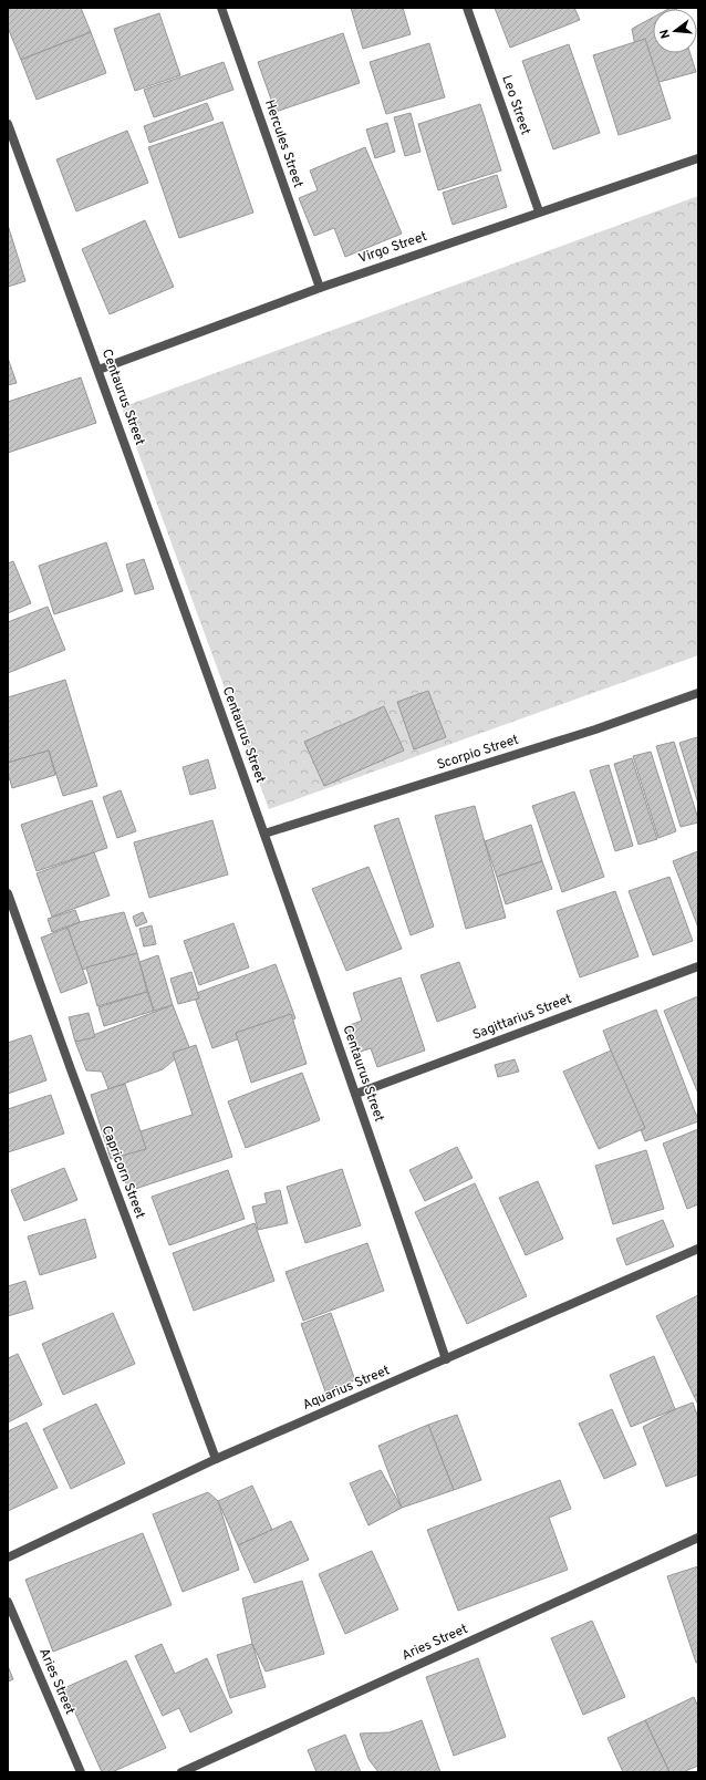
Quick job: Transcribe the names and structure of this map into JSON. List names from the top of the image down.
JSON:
{
  "streets": {
    "street": [
      "Leo Street",
      "Hercules Street",
      "Virgo Street",
      "Centaurus Street",
      "Scorpio Street",
      "Sagittarius Street",
      "Capricorn Street",
      "Aquarius Street",
      "Aries Street"
    ]
  },
  "crossings": [
    ["Leo Street", "Virgo Street"],
    ["Hercules Street", "Virgo Street"],
    ["Virgo Street", "Centaurus Street"],
    ["Centaurus Street", "Scorpio Street"],
    ["Centaurus Street", "Sagittarius Street"],
    ["Centaurus Street", "Aquarius Street"],
    ["Capricorn Street", "Aquarius Street"]
  ],
  "north": "left"
}
